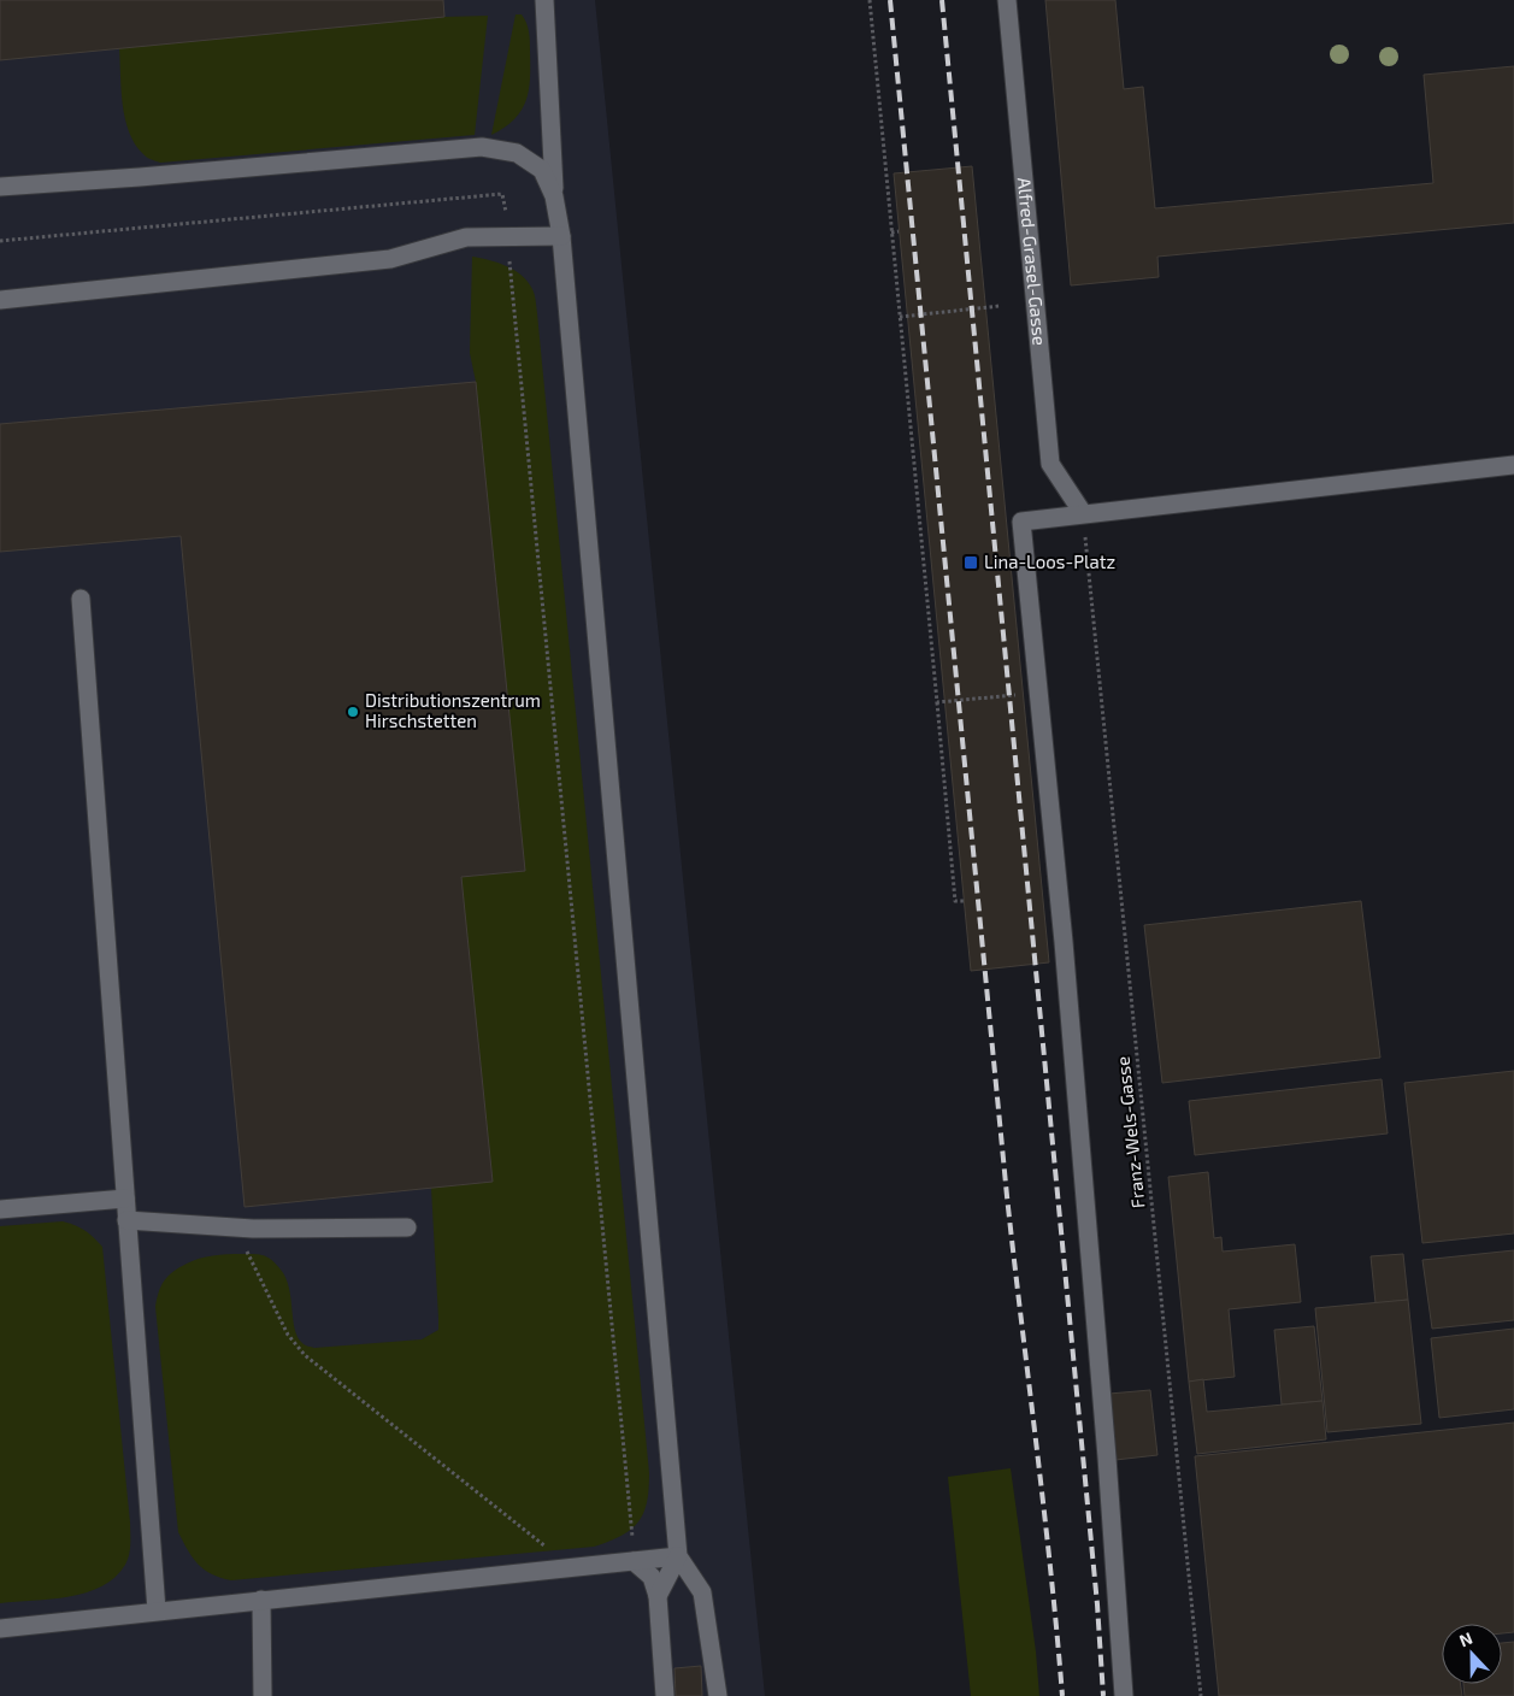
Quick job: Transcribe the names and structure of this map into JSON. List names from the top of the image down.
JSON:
{
  "streets": {
    "street": ["Alfred-Grasel-Gasse"],
    "path": ["Franz-Wels-Gasse"]
  },
  "places": {
    "transit": ["Lina-Loos-Platz"],
    "other": ["Distributionszentrum Hirschstetten"]
  },
  "north": "top"
}
